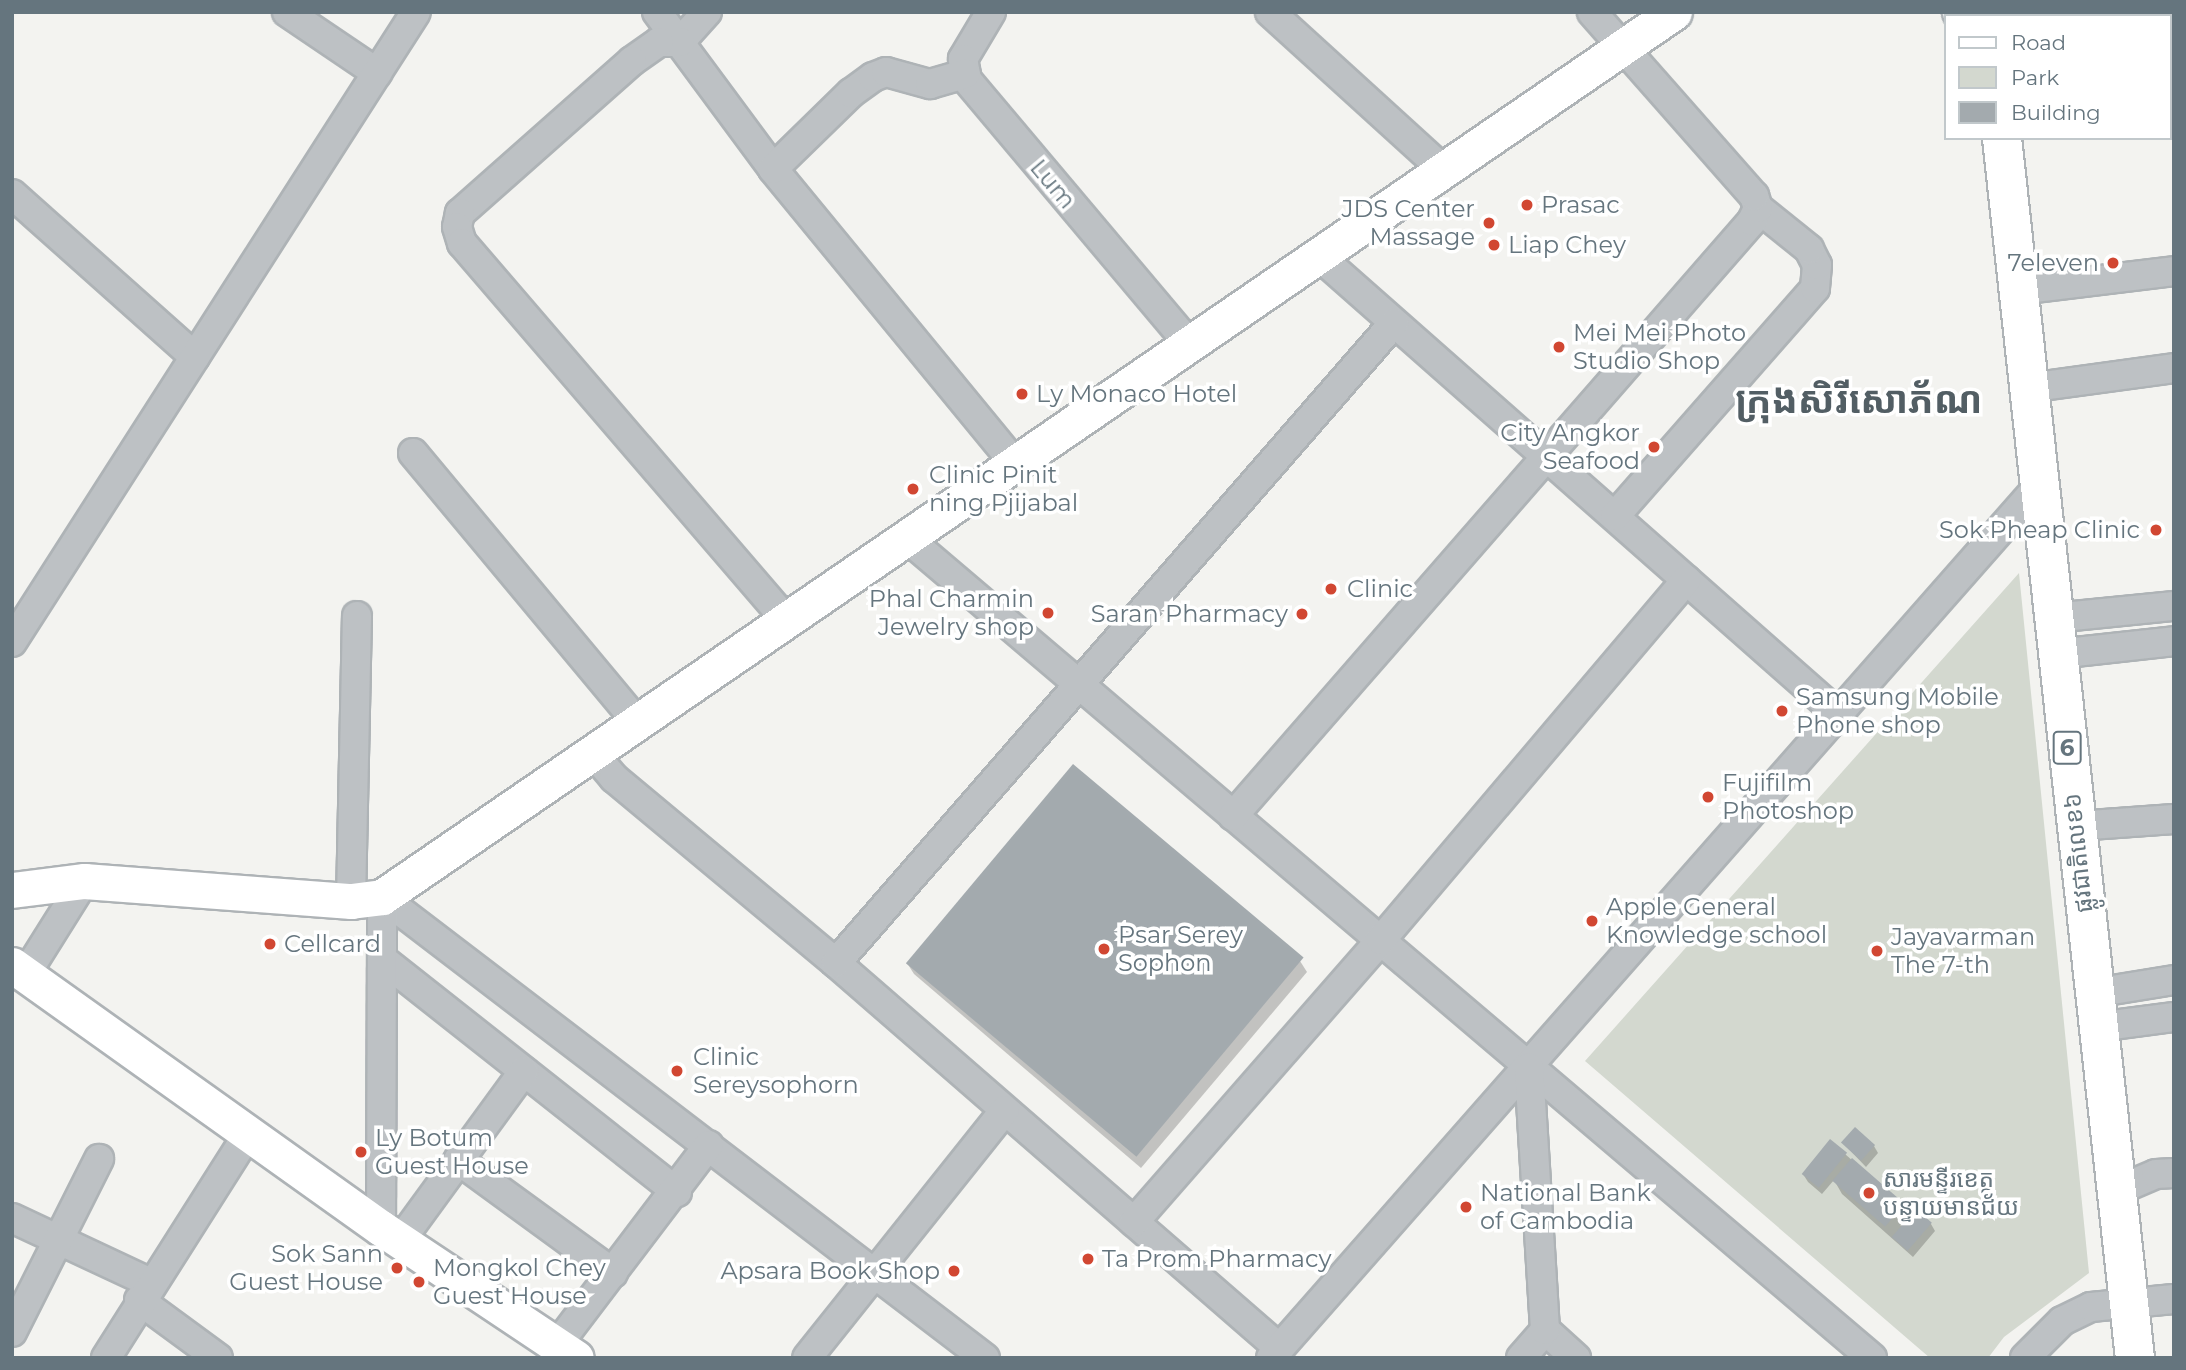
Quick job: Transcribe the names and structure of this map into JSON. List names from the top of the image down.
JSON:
{
  "streets": {
    "highway": ["6", "ផ្លូវជាតិលេខ៦"],
    "street": ["Lum"]
  },
  "districts": ["ក្រុងសិរីសោភ័ណ"],
  "places": [
    "Prasac",
    "JDS Center Massage",
    "Liap Chey",
    "7eleven",
    "Mei Mei Photo Studio Shop",
    "Ly Monaco Hotel",
    "City Angkor Seafood",
    "Clinic Pinit ning Pjijabal",
    "Sok Pheap Clinic",
    "Clinic",
    "Phal Charmin Jewelry shop",
    "Saran Pharmacy",
    "Samsung Mobile Phone shop",
    "Fujifilm Photoshop",
    "Apple General Knowledge school",
    "Cellcard",
    "Psar Serey Sophon",
    "Jayavarman The 7-th",
    "Clinic Sereysophorn",
    "Ly Botum Guest House",
    "សារមន្ទីរខេត្ត បន្ទាយមានជ័យ",
    "National Bank of Cambodia",
    "Ta Prom Pharmacy",
    "Sok Sann Guest House",
    "Apsara Book Shop",
    "Mongkol Chey Guest House"
  ],
  "legend": ["Road", "Park", "Building"]
}
